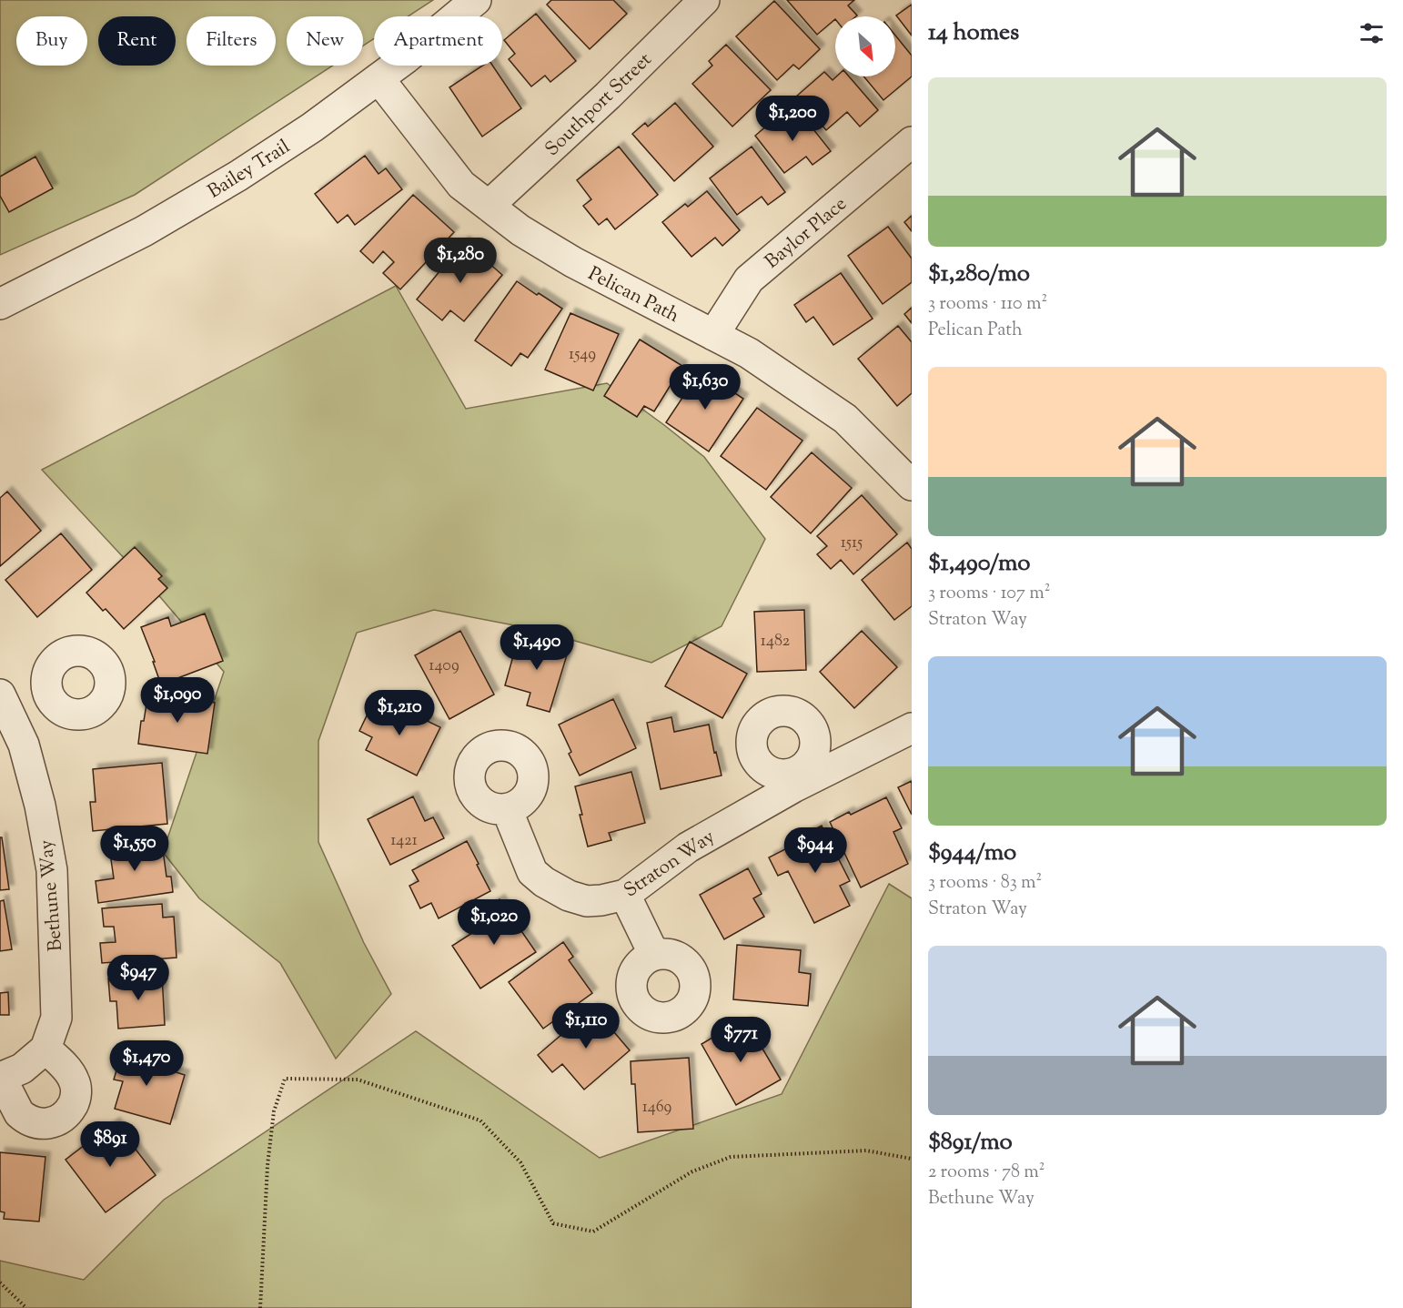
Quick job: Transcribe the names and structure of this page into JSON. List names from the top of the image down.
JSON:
{
  "streets": {
    "street": [
      "Southport Street",
      "Bailey Trail",
      "Baylor Place",
      "Pelican Path",
      "Straton Way",
      "Bethune Way"
    ]
  },
  "crossings": [
    ["Southport Street", "Pelican Path"],
    ["Bailey Trail", "Pelican Path"],
    ["Baylor Place", "Pelican Path"]
  ],
  "house_numbers": [
    "1549",
    "1515",
    "1482",
    "1409",
    "1421",
    "1469"
  ],
  "north": "bottom right",
  "page": {
    "heading": "14 homes",
    "chip": [
      "Buy",
      "Rent",
      "Filters",
      "New",
      "Apartment"
    ],
    "list": [
      {
        "name": "$1,280/mo",
        "note": "3 rooms · 110 m² · Pelican Path"
      },
      {
        "name": "$1,490/mo",
        "note": "3 rooms · 107 m² · Straton Way"
      },
      {
        "name": "$944/mo",
        "note": "3 rooms · 83 m² · Straton Way"
      },
      {
        "name": "$891/mo",
        "note": "2 rooms · 78 m² · Bethune Way"
      }
    ],
    "price": [
      "$1,200",
      "$1,280",
      "$1,630",
      "$1,490",
      "$1,090",
      "$1,210",
      "$1,550",
      "$944",
      "$1,020",
      "$947",
      "$1,110",
      "$771",
      "$1,470",
      "$891"
    ]
  }
}
